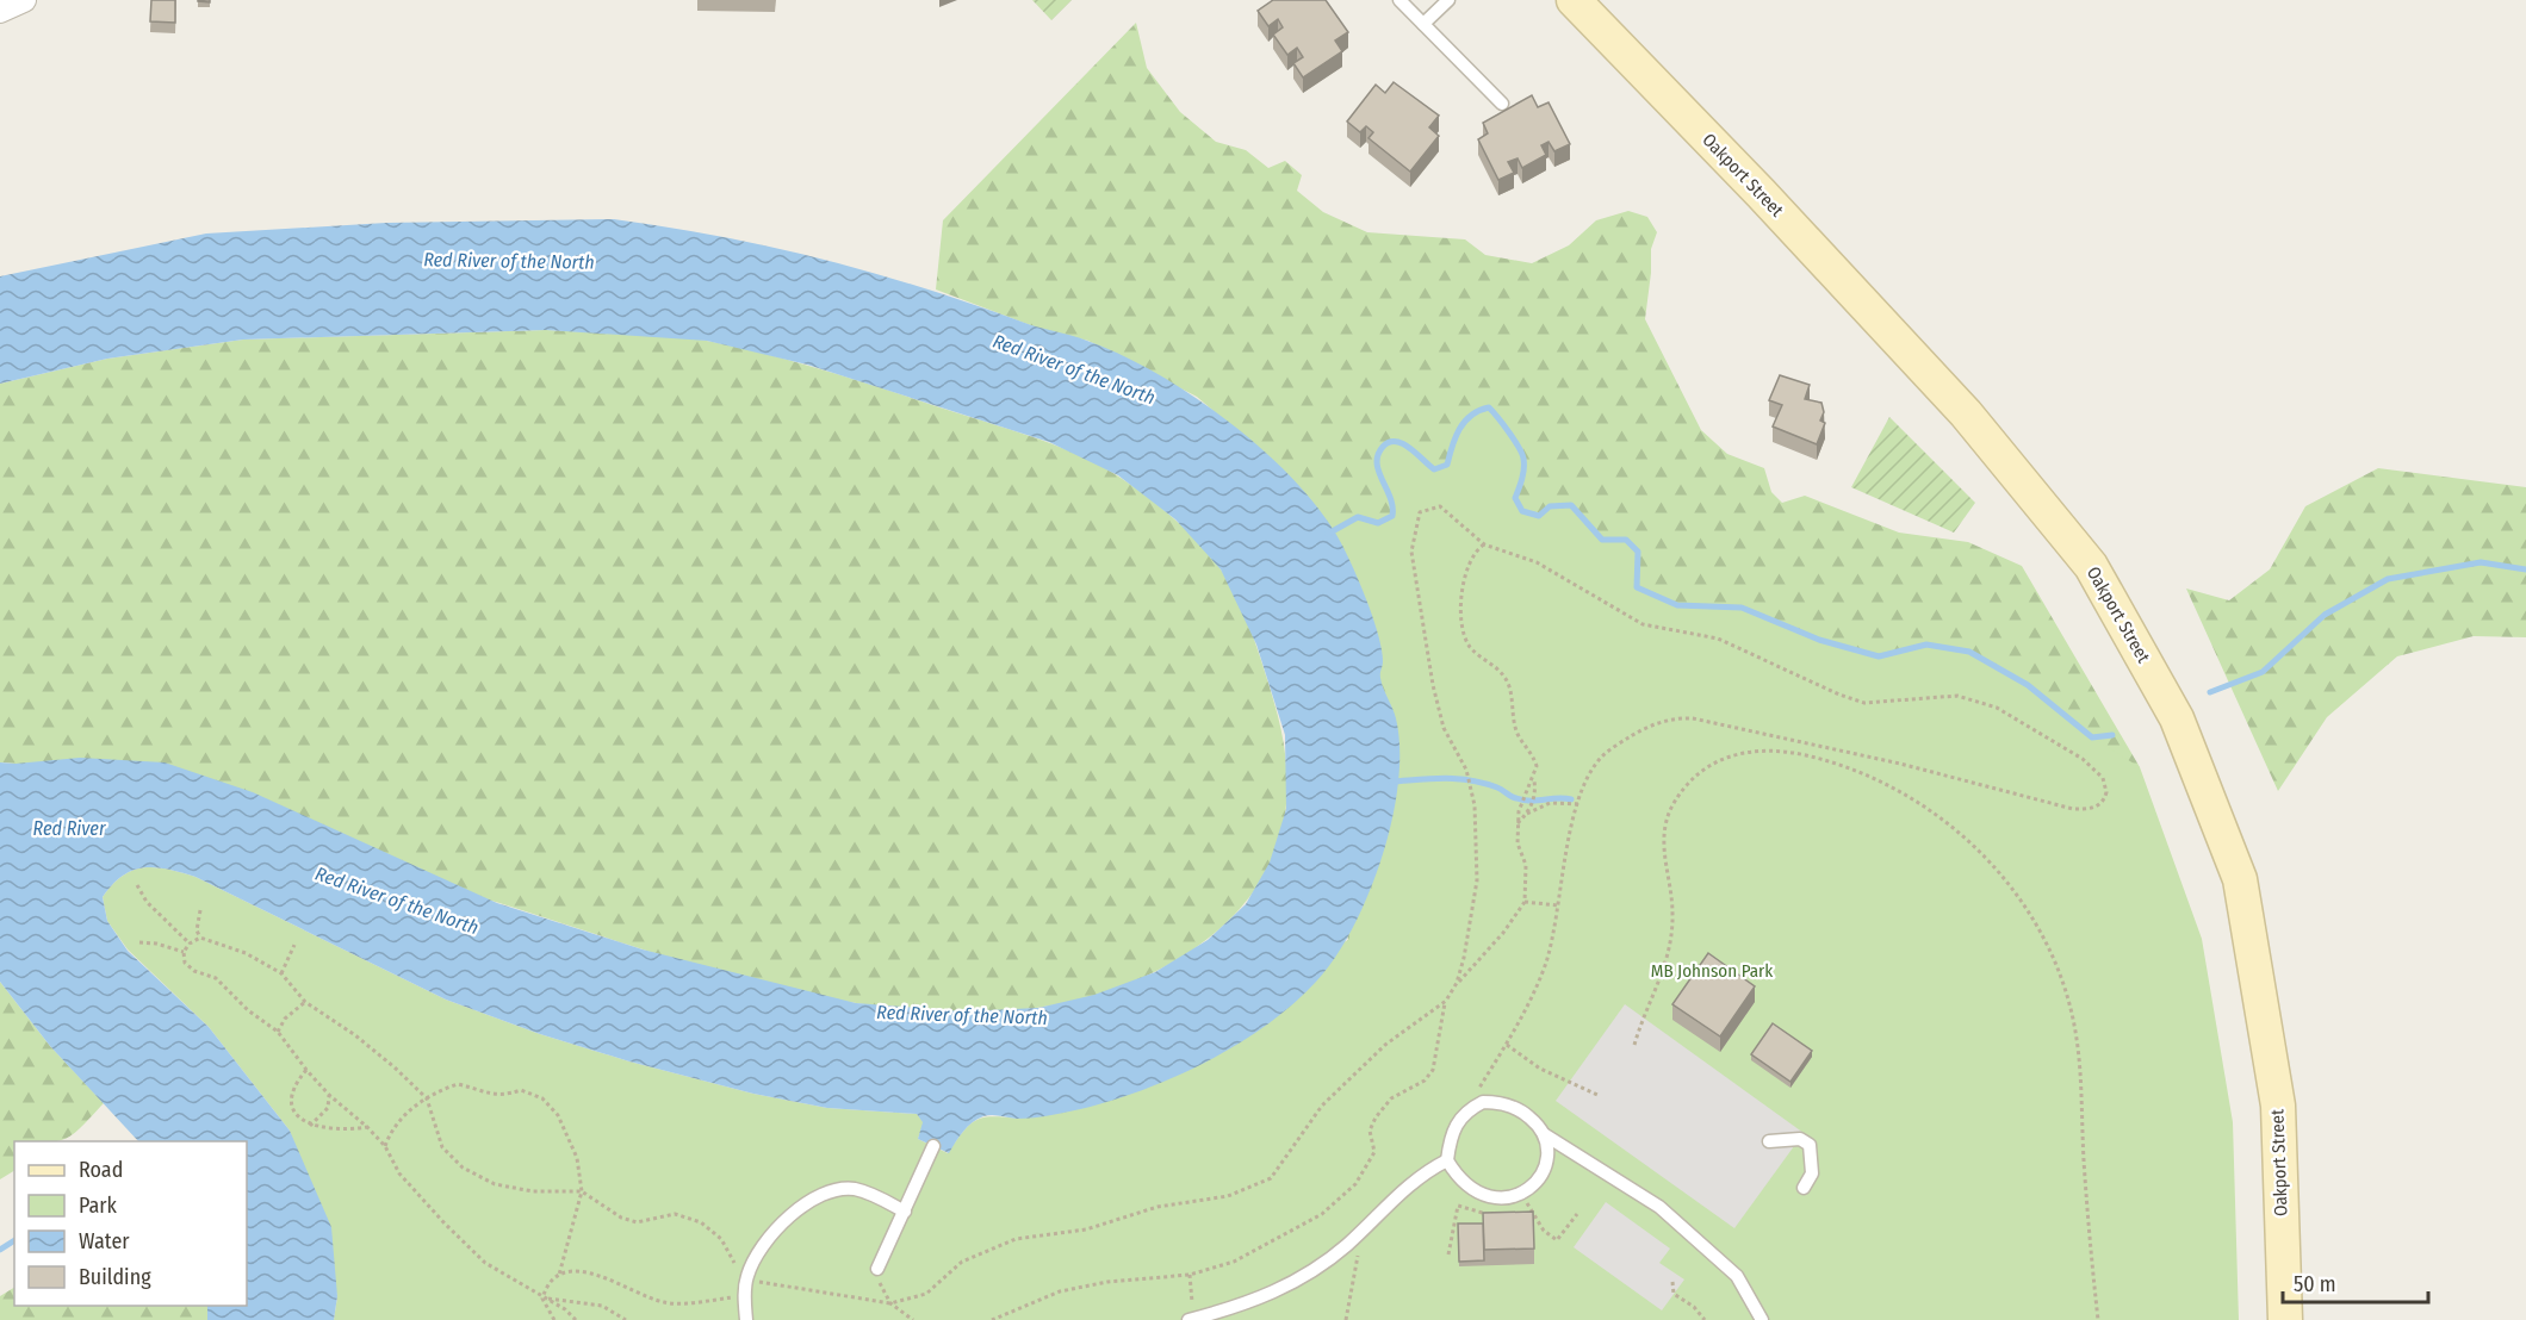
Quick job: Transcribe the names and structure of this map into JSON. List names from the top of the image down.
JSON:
{
  "streets": {
    "street": ["Oakport Street"]
  },
  "water": ["Red River of the North", "Red River"],
  "parks": ["MB Johnson Park"],
  "legend": [
    "Road",
    "Park",
    "Water",
    "Building"
  ],
  "scale_bar": "50 m"
}
